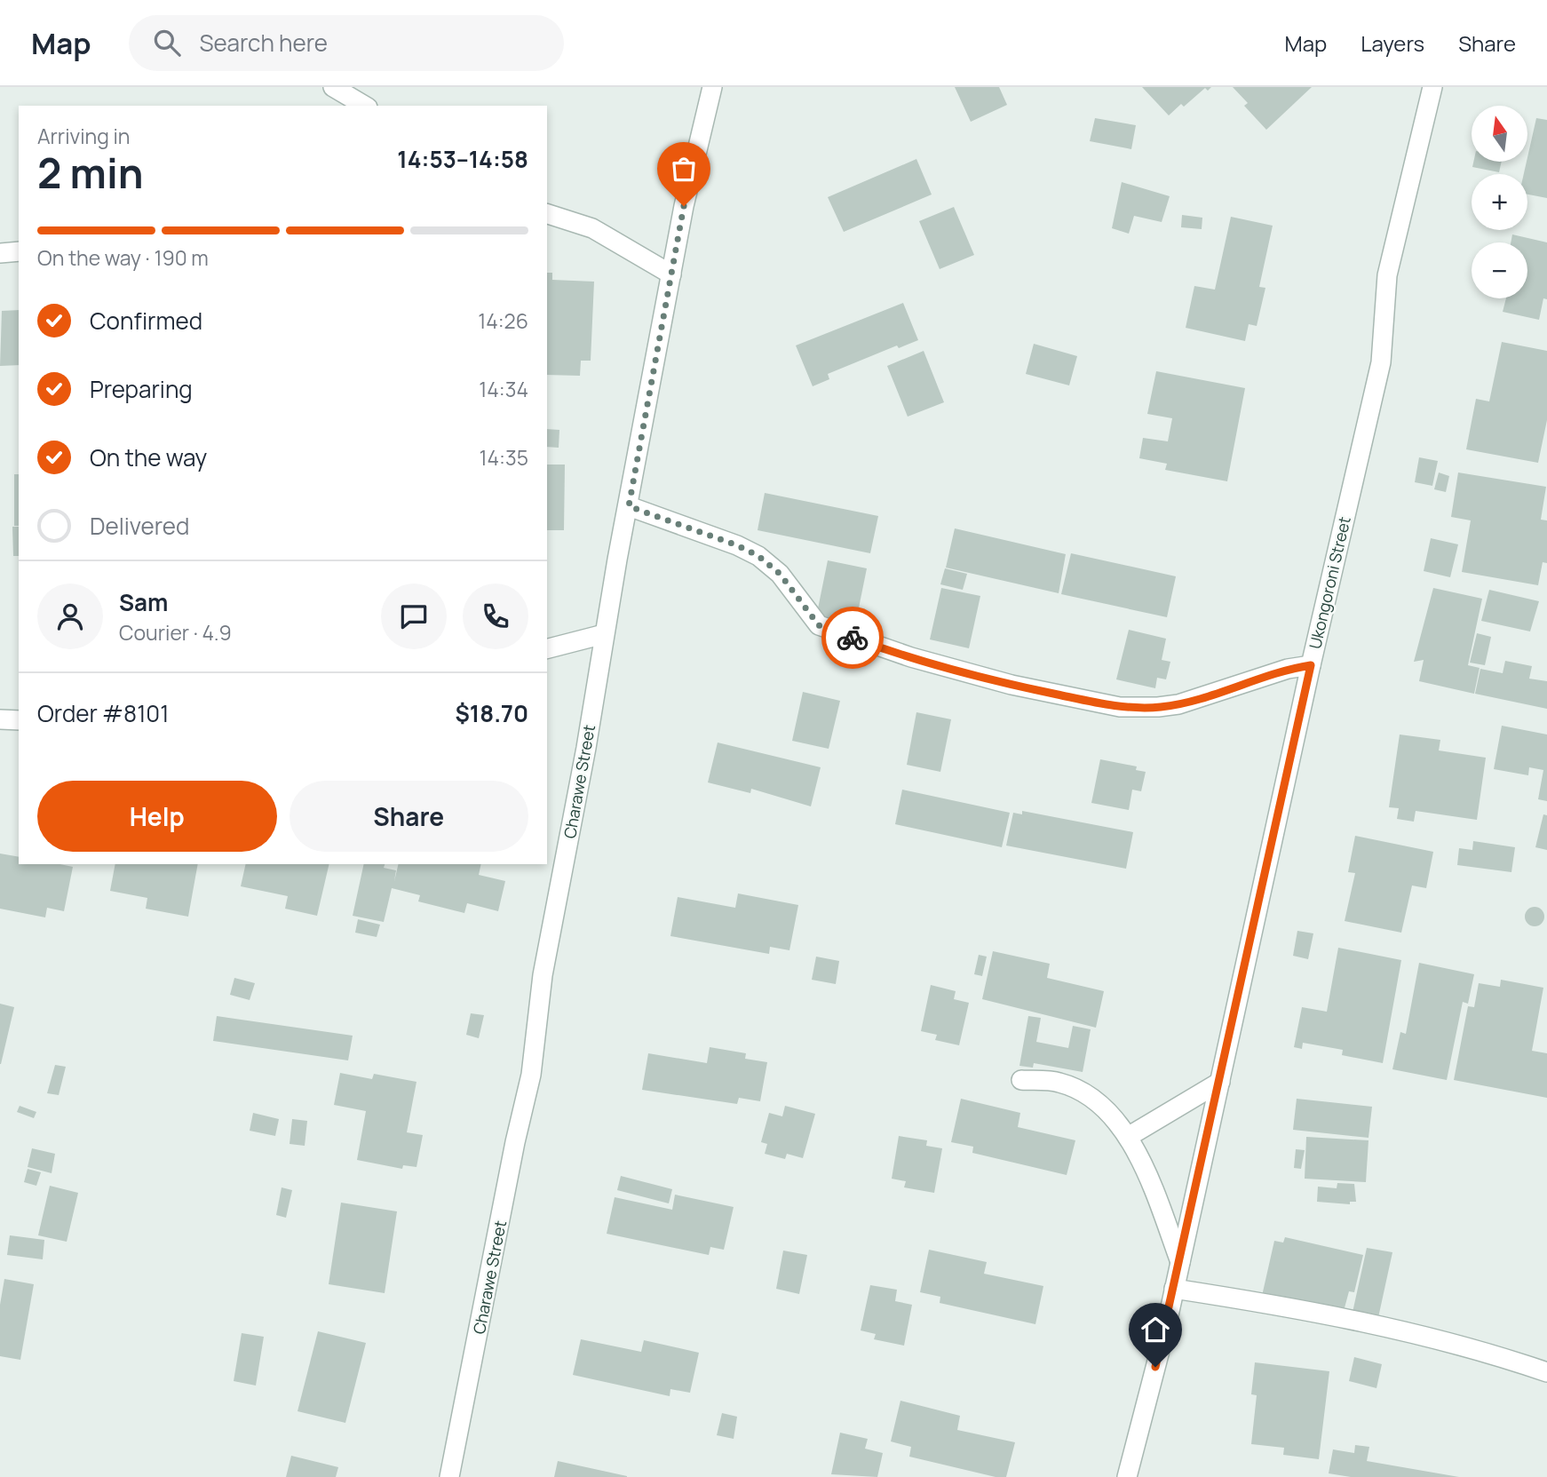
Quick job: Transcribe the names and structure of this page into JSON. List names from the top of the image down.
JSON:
{
  "streets": {
    "street": ["Ukongoroni Street", "Charawe Street"]
  },
  "north": "top",
  "page": {
    "header": "Map",
    "search": "Search here",
    "nav": ["Map", "Layers", "Share"],
    "map_buttons": ["+", "−"],
    "heading": ["2 min", "Arriving in", "14:53–14:58"],
    "panel": [
      "Sam",
      "Courier · 4.9",
      "Order #8101",
      "$18.70"
    ],
    "bar": "On the way · 190 m",
    "list": [
      ["Confirmed", "14:26"],
      ["Preparing", "14:34"],
      ["On the way", "14:35"],
      "Delivered"
    ],
    "buttons": ["Help", "Share"]
  }
}
